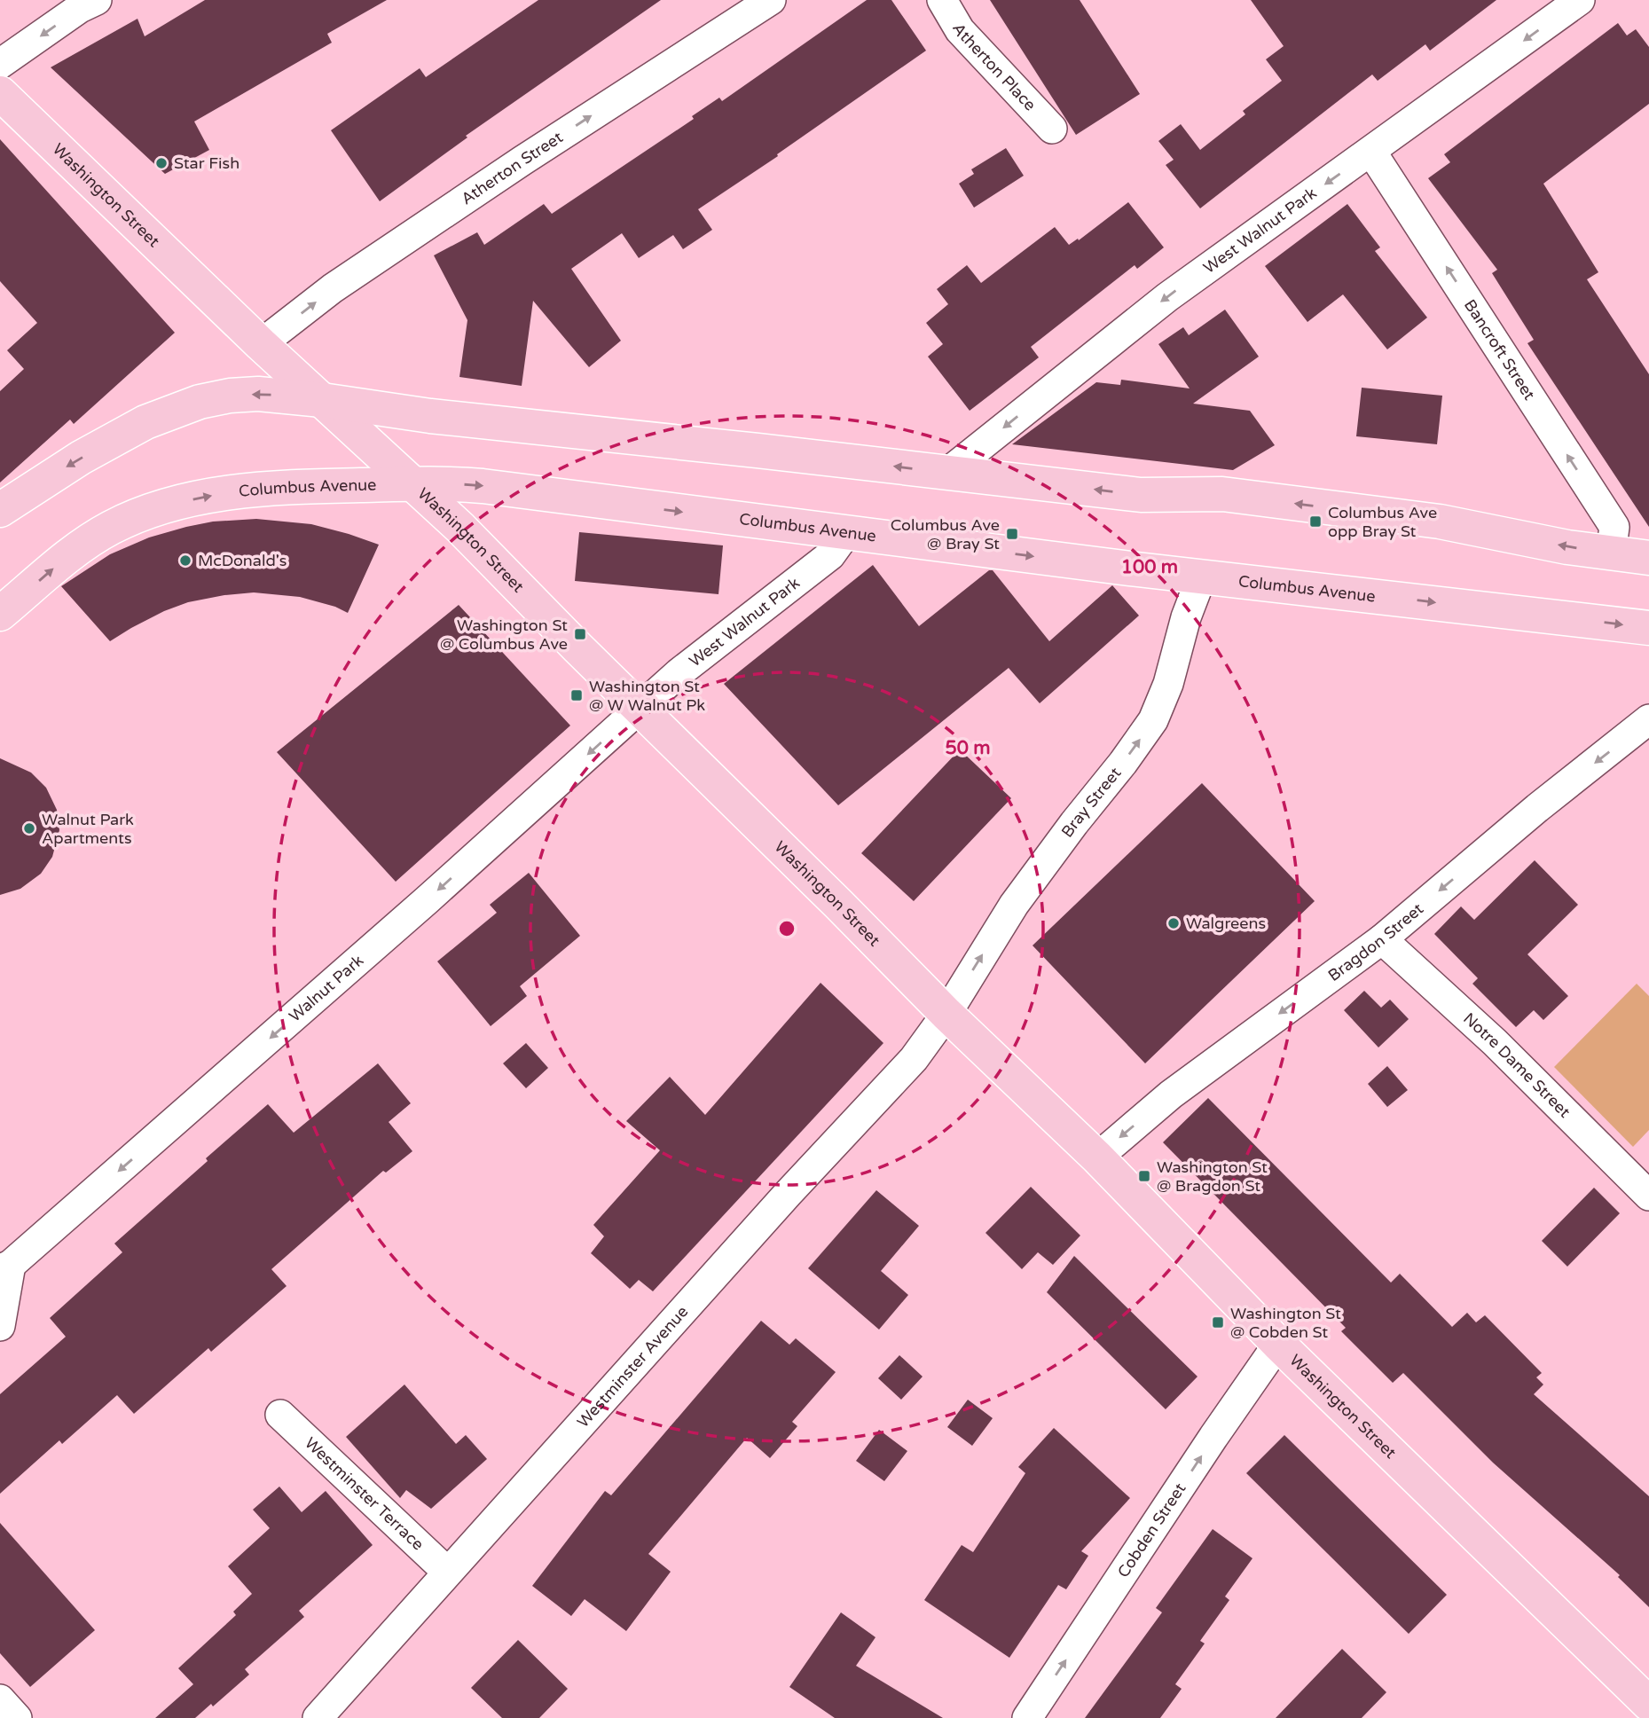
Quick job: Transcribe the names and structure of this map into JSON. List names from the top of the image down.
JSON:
{
  "streets": {
    "main road": ["Washington Street", "Columbus Avenue"],
    "street": [
      "Atherton Place",
      "Atherton Street",
      "West Walnut Park",
      "Bancroft Street",
      "Bray Street",
      "Bragdon Street",
      "Walnut Park",
      "Notre Dame Street",
      "Westminster Avenue",
      "Westminster Terrace",
      "Cobden Street"
    ]
  },
  "crossings": [
    ["Atherton Street", "Washington Street"],
    ["Washington Street", "West Walnut Park"],
    ["Washington Street", "Columbus Avenue"],
    ["Washington Street", "Bray Street"],
    ["Washington Street", "Bragdon Street"],
    ["Washington Street", "Walnut Park"],
    ["Washington Street", "Westminster Avenue"],
    ["Washington Street", "Cobden Street"],
    ["West Walnut Park", "Bancroft Street"],
    ["West Walnut Park", "Columbus Avenue"],
    ["West Walnut Park", "Walnut Park"],
    ["Columbus Avenue", "Bray Street"],
    ["Bray Street", "Westminster Avenue"],
    ["Bragdon Street", "Notre Dame Street"],
    ["Westminster Avenue", "Westminster Terrace"]
  ],
  "one_way": [
    "Atherton Street",
    "West Walnut Park",
    "Bancroft Street",
    "Bray Street",
    "Bragdon Street",
    "Walnut Park",
    "Cobden Street"
  ],
  "places": {
    "other": [
      "Star Fish",
      "McDonald's",
      "Walnut Park Apartments",
      "Walgreens"
    ],
    "transit": [
      "Columbus Ave opp Bray St",
      "Columbus Ave @ Bray St",
      "Washington St @ Columbus Ave",
      "Washington St @ W Walnut Pk",
      "Washington St @ Bragdon St",
      "Washington St @ Cobden St"
    ]
  },
  "rings": ["100 m", "50 m"]
}
